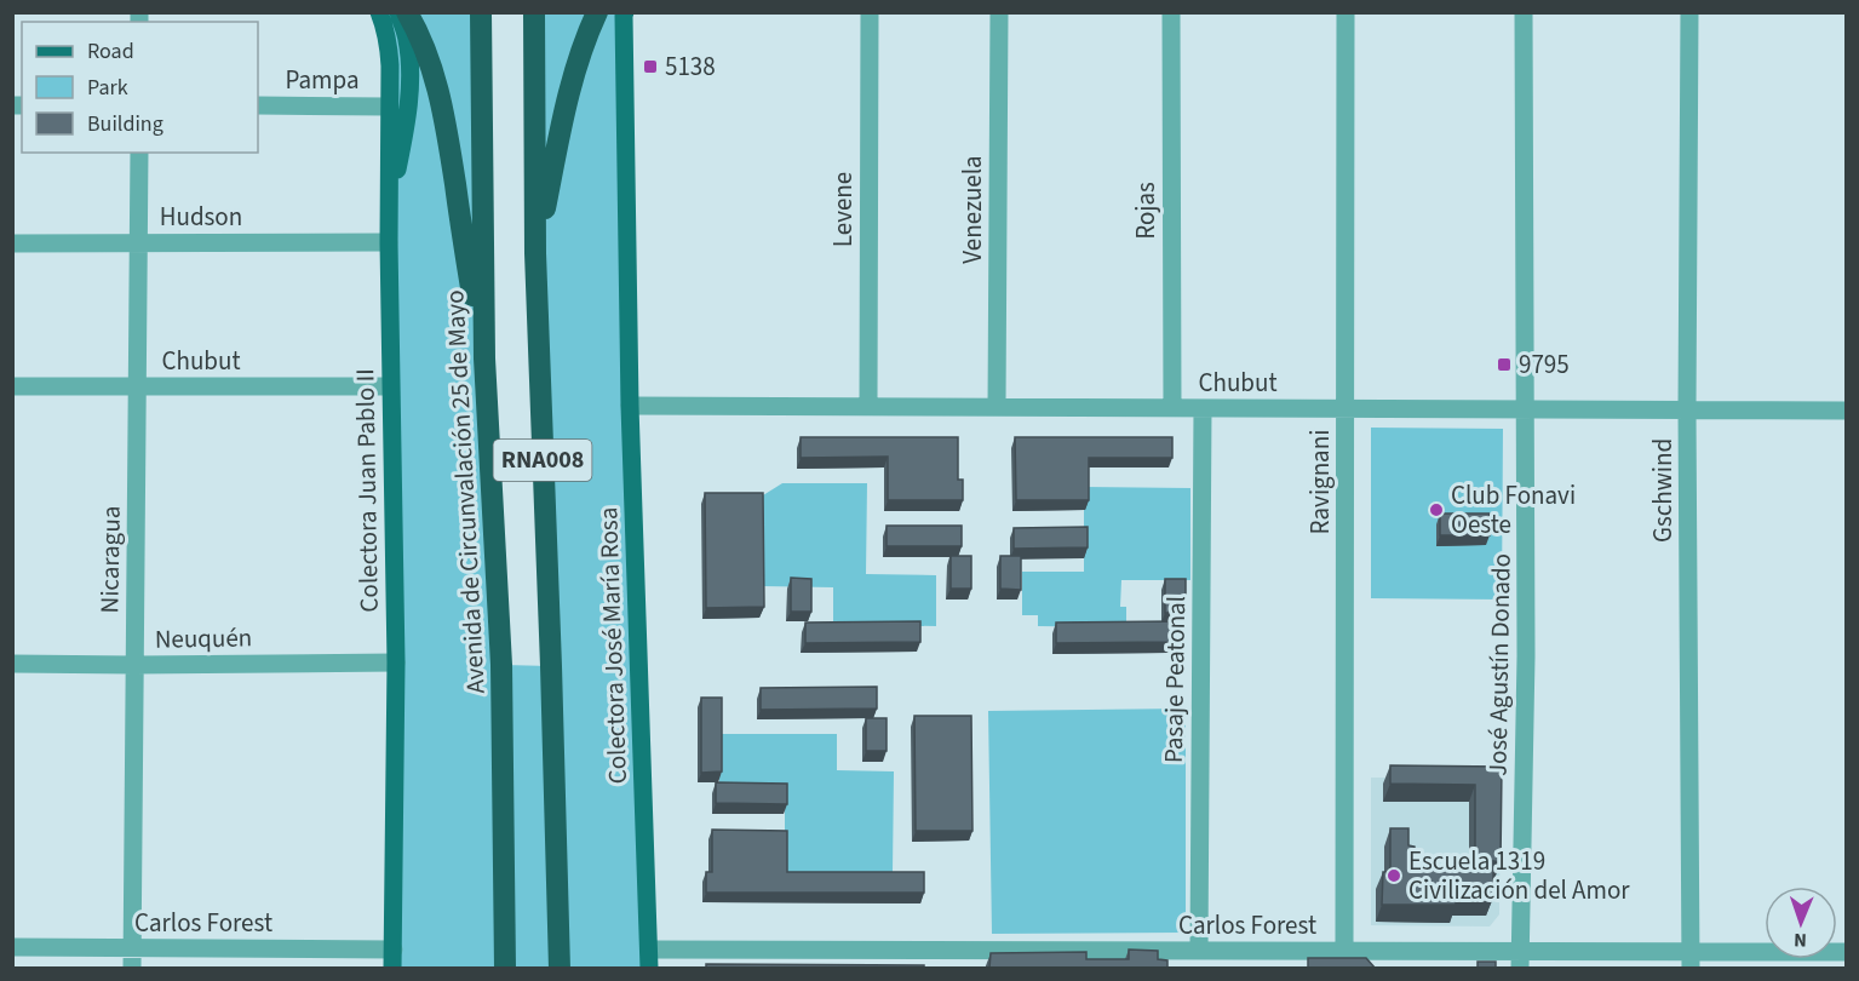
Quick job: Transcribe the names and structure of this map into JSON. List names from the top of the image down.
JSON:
{
  "streets": {
    "highway": ["RNA008", "Avenida de Circunvalación 25 de Mayo"],
    "main road": ["Colectora Juan Pablo II", "Colectora José María Rosa"],
    "street": [
      "Pampa",
      "Levene",
      "Venezuela",
      "Rojas",
      "Hudson",
      "Chubut",
      "Ravignani",
      "Gschwind",
      "Nicaragua",
      "Neuquén",
      "José Agustín Donado",
      "Pasaje Peatonal",
      "Carlos Forest"
    ]
  },
  "crossings": [
    ["Pampa", "Colectora Juan Pablo II"],
    ["Levene", "Chubut"],
    ["Venezuela", "Chubut"],
    ["Rojas", "Chubut"],
    ["Hudson", "Colectora Juan Pablo II"],
    ["Hudson", "Nicaragua"],
    ["Chubut", "Ravignani"],
    ["Chubut", "Colectora Juan Pablo II"],
    ["Chubut", "Gschwind"],
    ["Chubut", "Nicaragua"],
    ["Chubut", "Colectora José María Rosa"],
    ["Chubut", "José Agustín Donado"],
    ["Chubut", "Pasaje Peatonal"],
    ["Ravignani", "Carlos Forest"],
    ["Colectora Juan Pablo II", "Neuquén"],
    ["Colectora Juan Pablo II", "Carlos Forest"],
    ["Gschwind", "Carlos Forest"],
    ["Nicaragua", "Neuquén"],
    ["Nicaragua", "Carlos Forest"],
    ["Colectora José María Rosa", "Carlos Forest"],
    ["José Agustín Donado", "Carlos Forest"],
    ["Pasaje Peatonal", "Carlos Forest"]
  ],
  "places": {
    "transit": ["5138", "9795"],
    "other": ["Club Fonavi Oeste", "Escuela 1319 Civilización del Amor"]
  },
  "legend": ["Road", "Park", "Building"],
  "north": "bottom"
}
